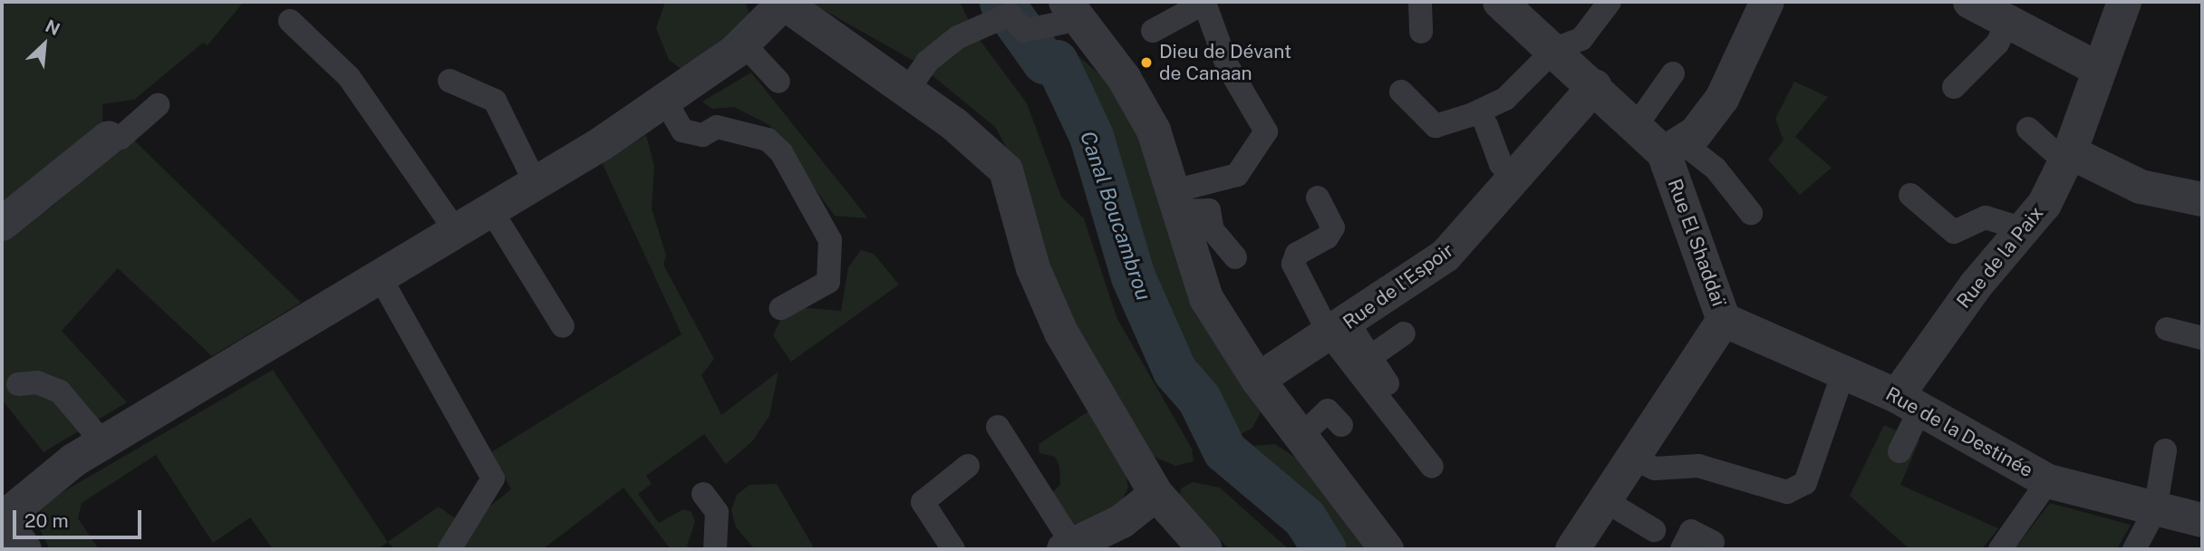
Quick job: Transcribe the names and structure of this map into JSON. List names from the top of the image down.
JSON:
{
  "streets": {
    "street": [
      "Rue El Shaddaï",
      "Rue de la Paix",
      "Rue de l'Espoir",
      "Rue de la Destinée"
    ]
  },
  "crossings": [
    ["Rue El Shaddaï", "Rue de l'Espoir"],
    ["Rue El Shaddaï", "Rue de la Destinée"],
    ["Rue de la Paix", "Rue de la Destinée"]
  ],
  "water": ["Canal Boucambrou"],
  "places": ["Dieu de Dévant de Canaan"],
  "scale_bar": "20 m",
  "north": "top right"
}
